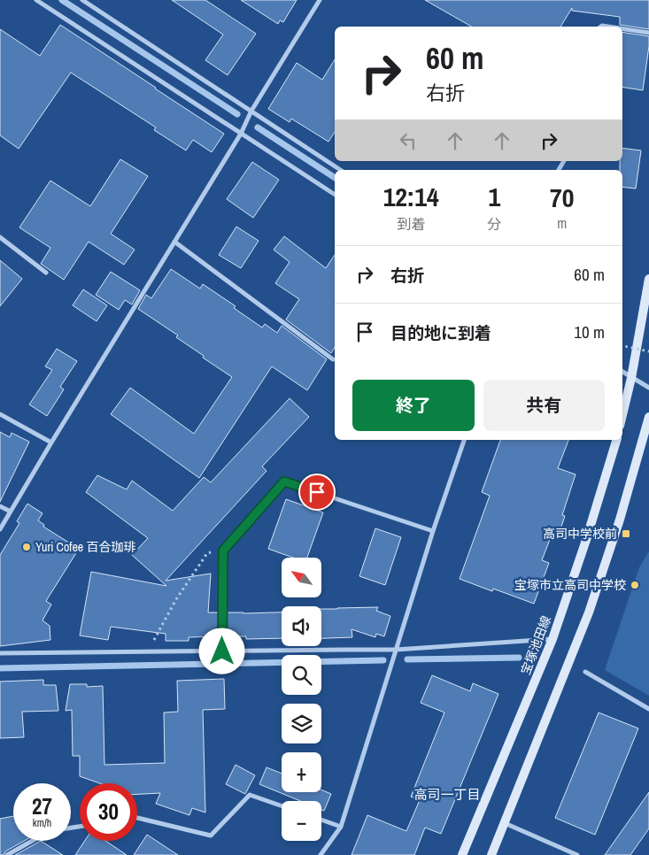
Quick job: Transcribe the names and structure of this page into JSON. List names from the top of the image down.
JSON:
{
  "streets": {
    "street": ["宝塚池田線"]
  },
  "districts": ["高司一丁目"],
  "places": {
    "transit": ["高司中学校前"],
    "other": ["Yuri Cofee 百合珈琲", "宝塚市立高司中学校"]
  },
  "north": "top left",
  "page": {
    "turn": ["60 m", "右折"],
    "eta": [
      "12:14",
      "到着",
      "1",
      "分",
      "70",
      "m"
    ],
    "list": [
      {
        "name": "右折",
        "value": "60 m"
      },
      {
        "name": "目的地に到着",
        "value": "10 m"
      }
    ],
    "buttons": ["終了", "共有"],
    "map_buttons": ["+", "−"],
    "speed": "27 km/h",
    "limit": "30"
  }
}
